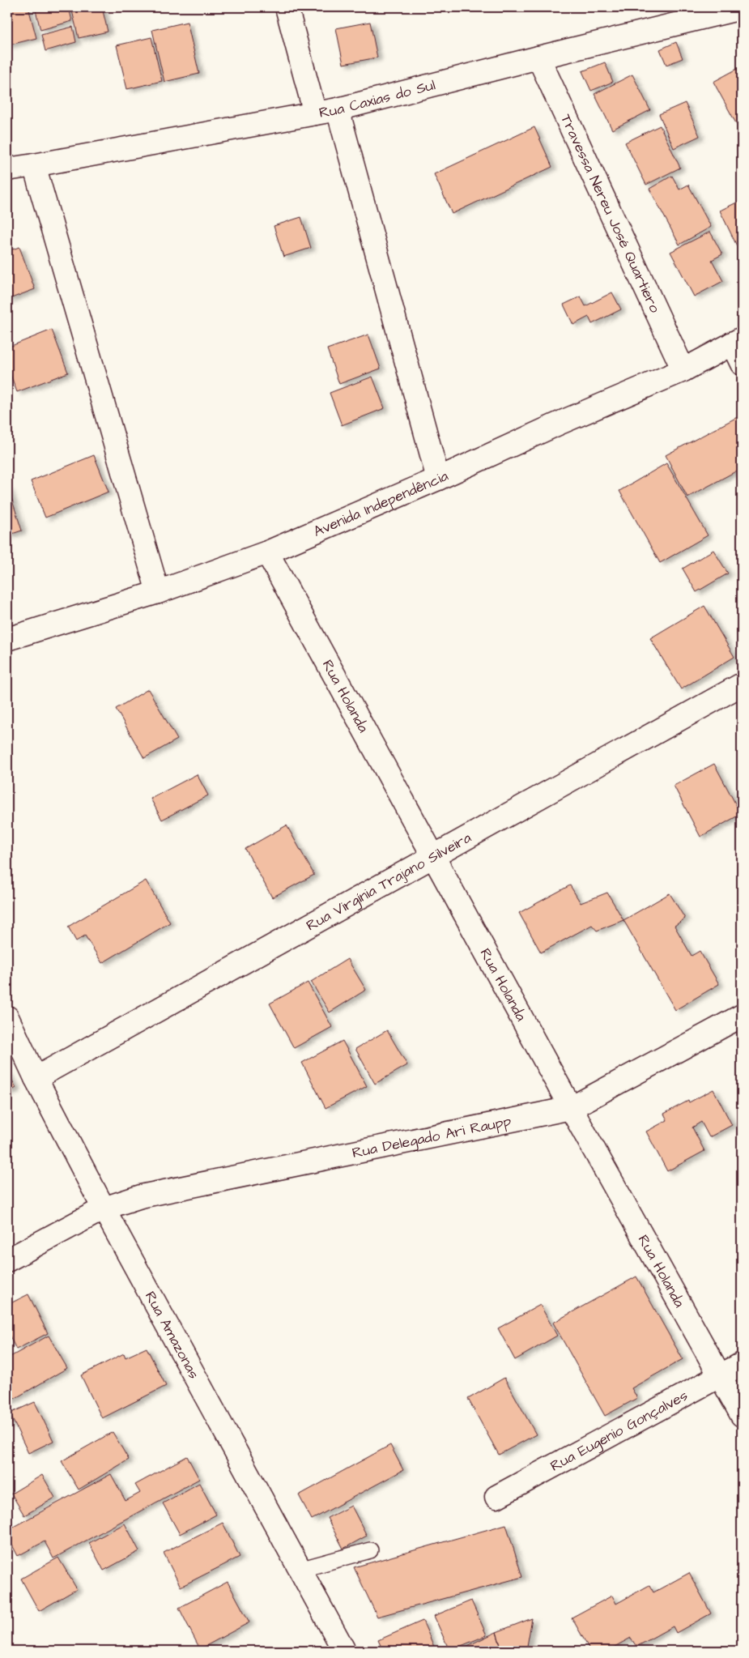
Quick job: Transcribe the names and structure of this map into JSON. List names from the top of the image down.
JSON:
{
  "streets": {
    "street": [
      "Rua Caxias do Sul",
      "Travessa Nereu José Quartiero",
      "Avenida Independência",
      "Rua Holanda",
      "Rua Virgínia Trajano Silveira",
      "Rua Delegado Ari Raupp",
      "Rua Amazonas",
      "Rua Eugenio Gonçalves"
    ]
  },
  "crossings": [
    ["Rua Caxias do Sul", "Travessa Nereu José Quartiero"],
    ["Travessa Nereu José Quartiero", "Avenida Independência"],
    ["Avenida Independência", "Rua Holanda"],
    ["Rua Holanda", "Rua Virgínia Trajano Silveira"],
    ["Rua Holanda", "Rua Delegado Ari Raupp"],
    ["Rua Holanda", "Rua Eugenio Gonçalves"],
    ["Rua Virgínia Trajano Silveira", "Rua Amazonas"],
    ["Rua Delegado Ari Raupp", "Rua Amazonas"]
  ]
}
